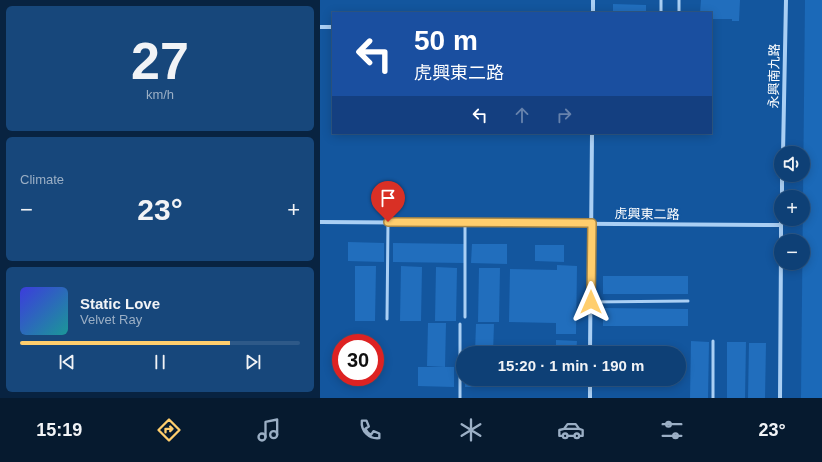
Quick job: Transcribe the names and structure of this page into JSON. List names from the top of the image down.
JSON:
{
  "streets": {
    "street": ["永興南九路", "虎興東二路"]
  },
  "page": {
    "tile": [
      ["27", "km/h"],
      "Climate"
    ],
    "turn": ["50 m", "虎興東二路"],
    "map_buttons": ["+", "−"],
    "heat": ["−", "23°", "+"],
    "song": ["Static Love", "Velvet Ray"],
    "limit": "30",
    "trip": "15:20 · 1 min · 190 m",
    "tabs": ["15:19", "23°"]
  }
}
